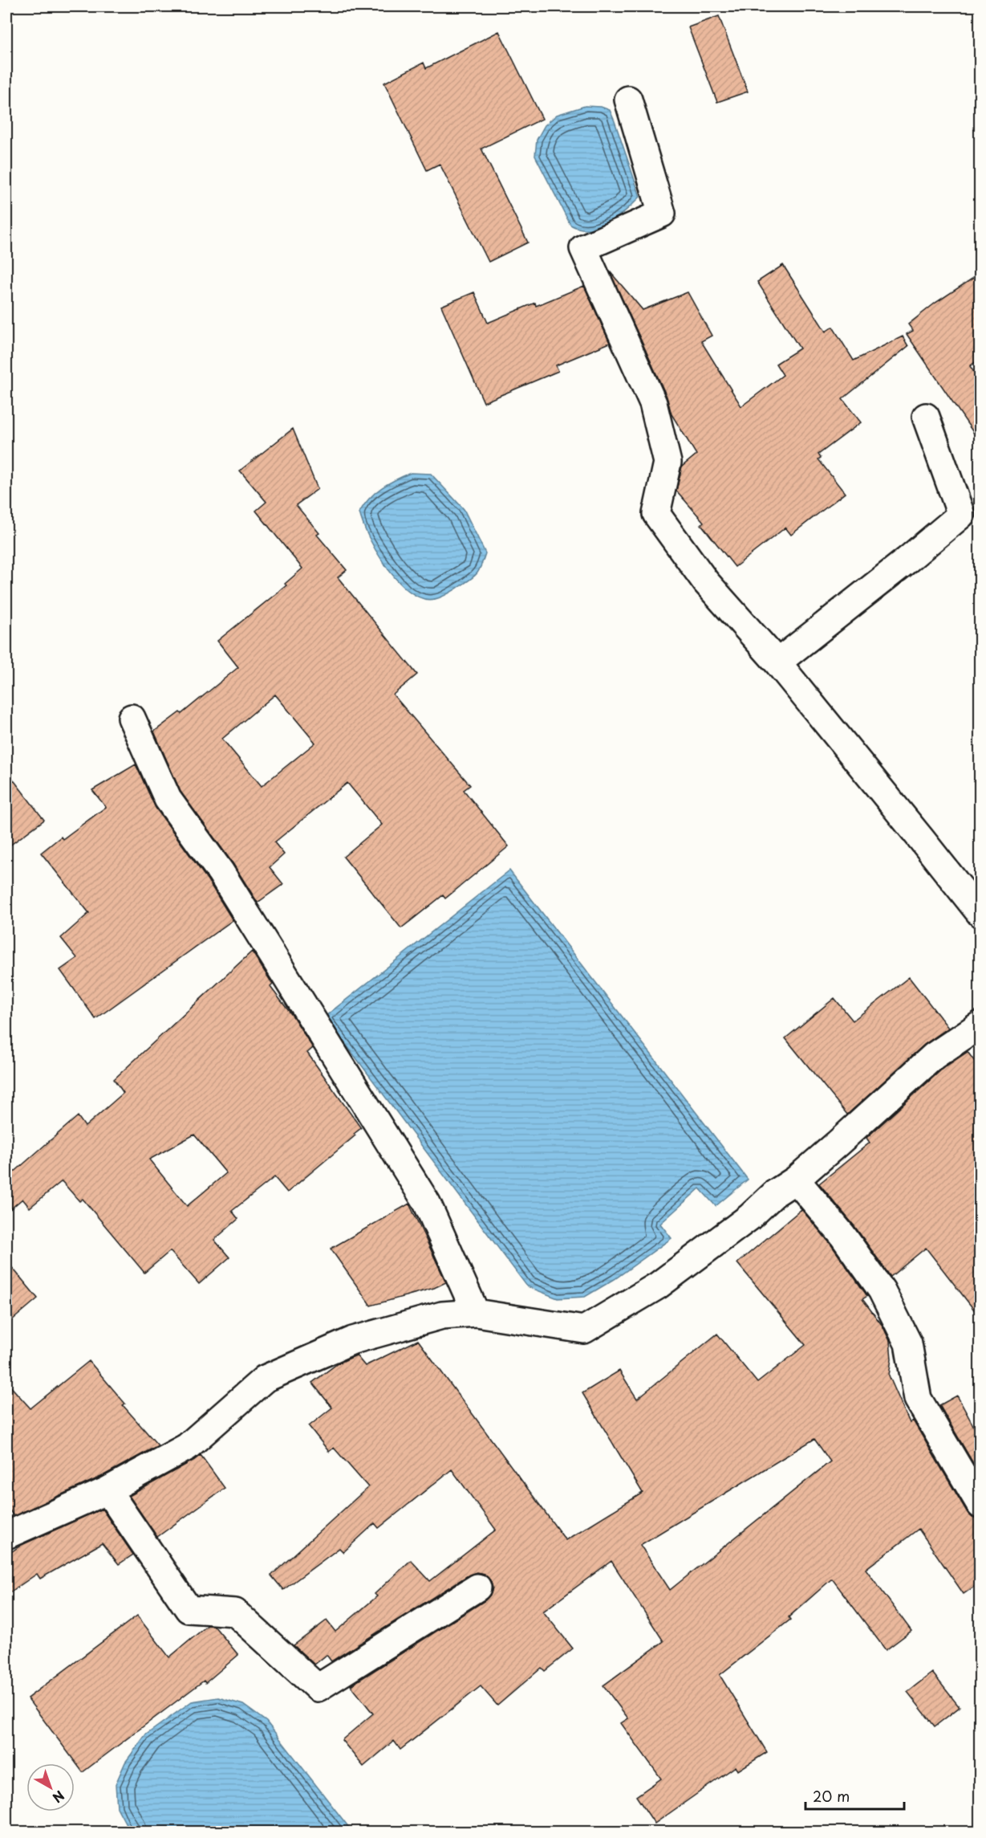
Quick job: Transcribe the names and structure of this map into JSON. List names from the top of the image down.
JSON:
{
  "scale_bar": "20 m",
  "north": "bottom right"
}
